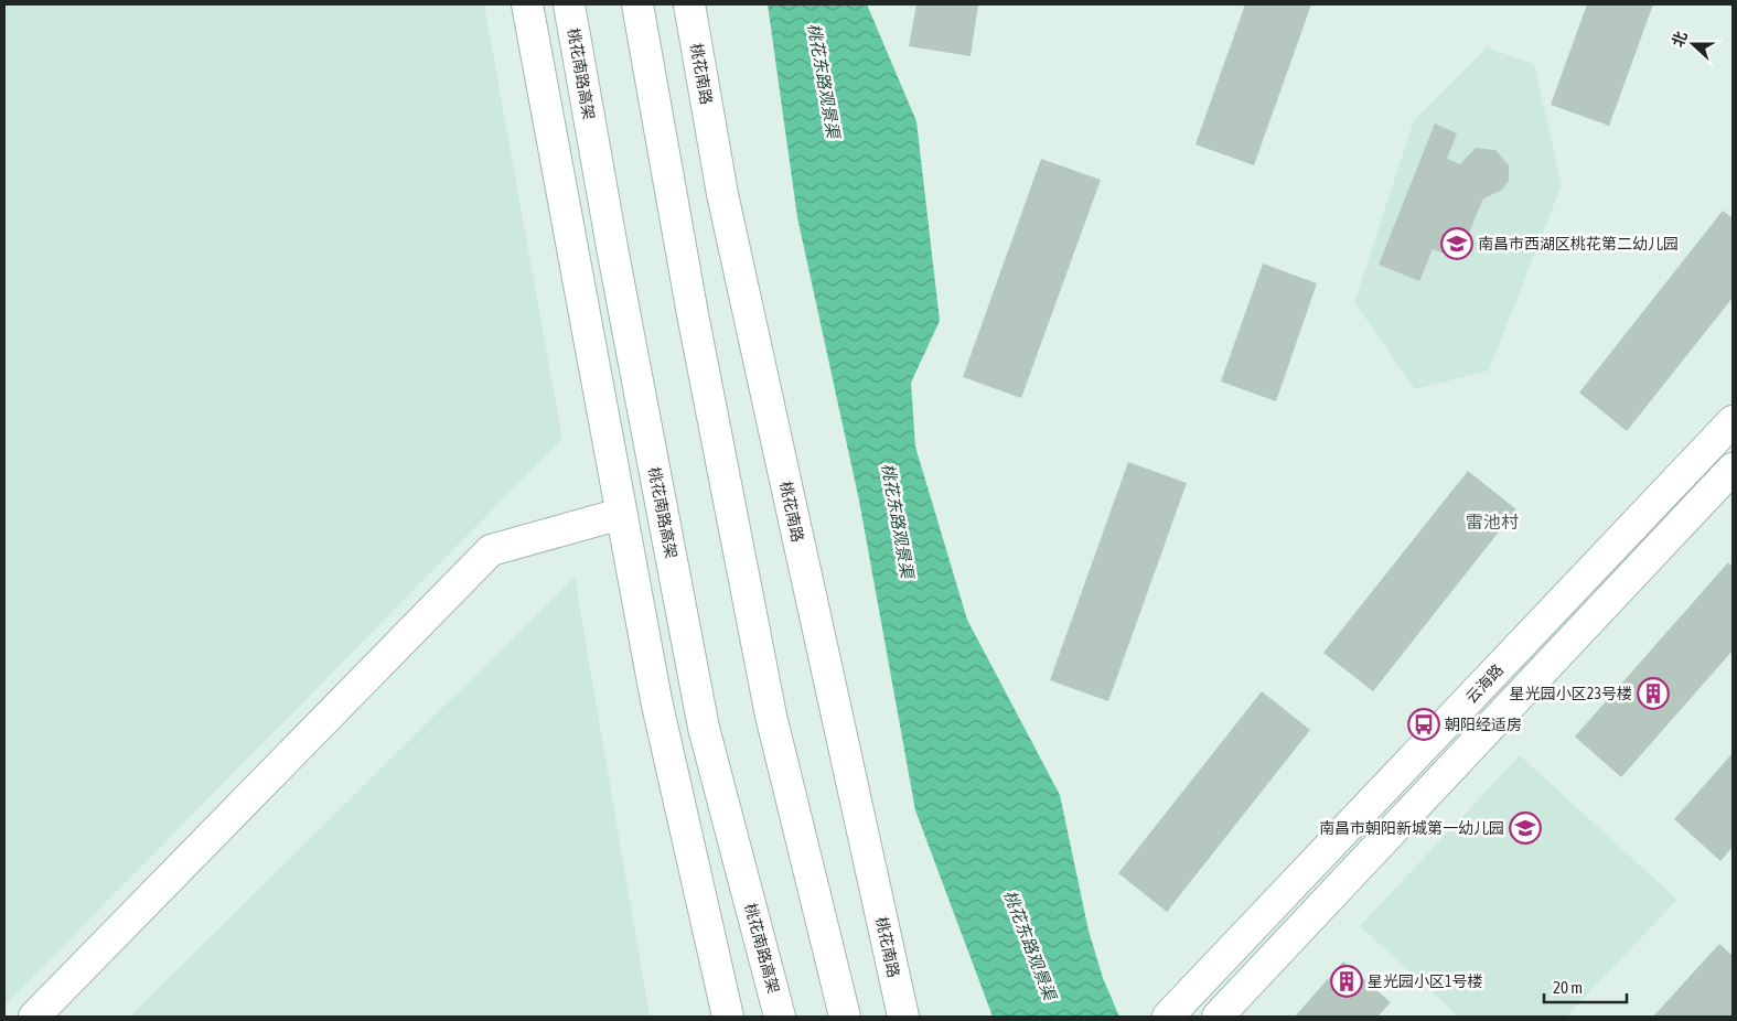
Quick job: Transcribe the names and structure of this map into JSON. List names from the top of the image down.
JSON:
{
  "streets": {
    "main road": ["桃花南路高架", "桃花南路", "云海路"]
  },
  "districts": ["雷池村"],
  "water": ["桃花东路观景渠"],
  "places": {
    "school or university": ["南昌市西湖区桃花第二幼儿园", "南昌市朝阳新城第一幼儿园"],
    "building": ["星光园小区23号楼", "星光园小区1号楼"],
    "bus stop": ["朝阳经适房"]
  },
  "scale_bar": "20 m",
  "north": "left"
}
